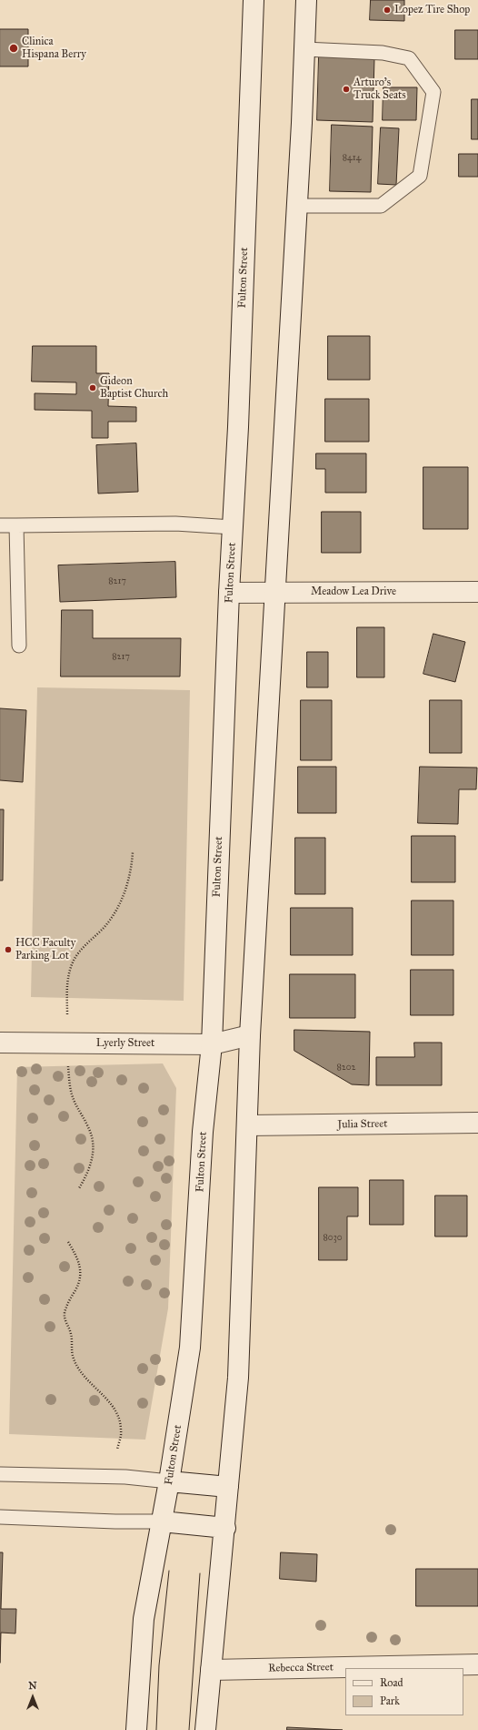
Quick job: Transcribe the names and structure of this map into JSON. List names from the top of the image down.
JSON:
{
  "streets": {
    "main road": [
      "Fulton Street",
      "Meadow Lea Drive",
      "Lyerly Street",
      "Julia Street",
      "Rebecca Street"
    ]
  },
  "crossings": [
    ["Fulton Street", "Meadow Lea Drive"],
    ["Fulton Street", "Lyerly Street"]
  ],
  "places": [
    "Lopez Tire Shop",
    "Clinica Hispana Berry",
    "Arturo's Truck Seats",
    "Gideon Baptist Church",
    "HCC Faculty Parking Lot"
  ],
  "house_numbers": [
    "8414",
    "8217",
    "8217",
    "8202",
    "8030"
  ],
  "legend": ["Road", "Park"],
  "north": "top"
}
